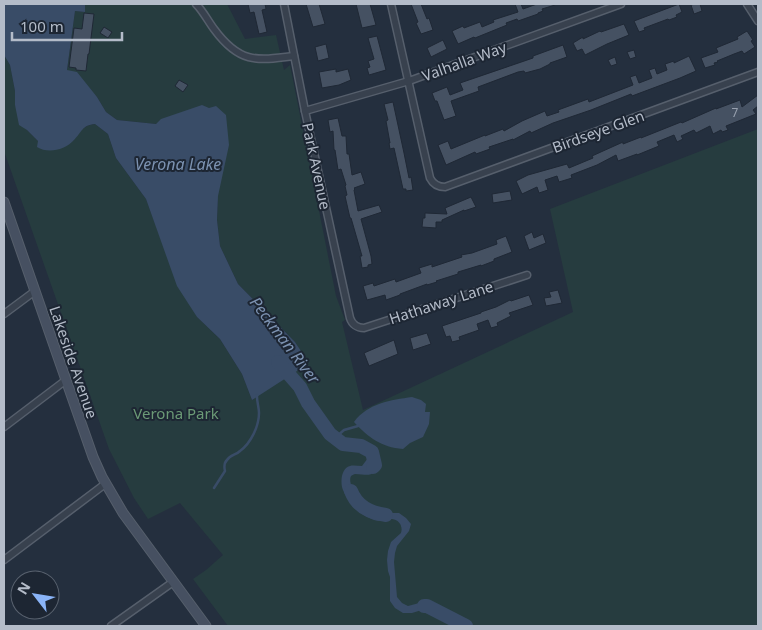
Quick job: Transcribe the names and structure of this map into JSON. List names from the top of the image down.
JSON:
{
  "streets": {
    "main road": ["Lakeside Avenue"],
    "street": [
      "Valhalla Way",
      "Birdseye Glen",
      "Park Avenue",
      "Hathaway Lane"
    ]
  },
  "crossings": [
    ["Valhalla Way", "Birdseye Glen"],
    ["Valhalla Way", "Park Avenue"],
    ["Park Avenue", "Hathaway Lane"]
  ],
  "water": ["Verona Lake", "Peckman River"],
  "parks": ["Verona Park"],
  "house_numbers": ["7"],
  "scale_bar": "100 m",
  "north": "top left"
}
